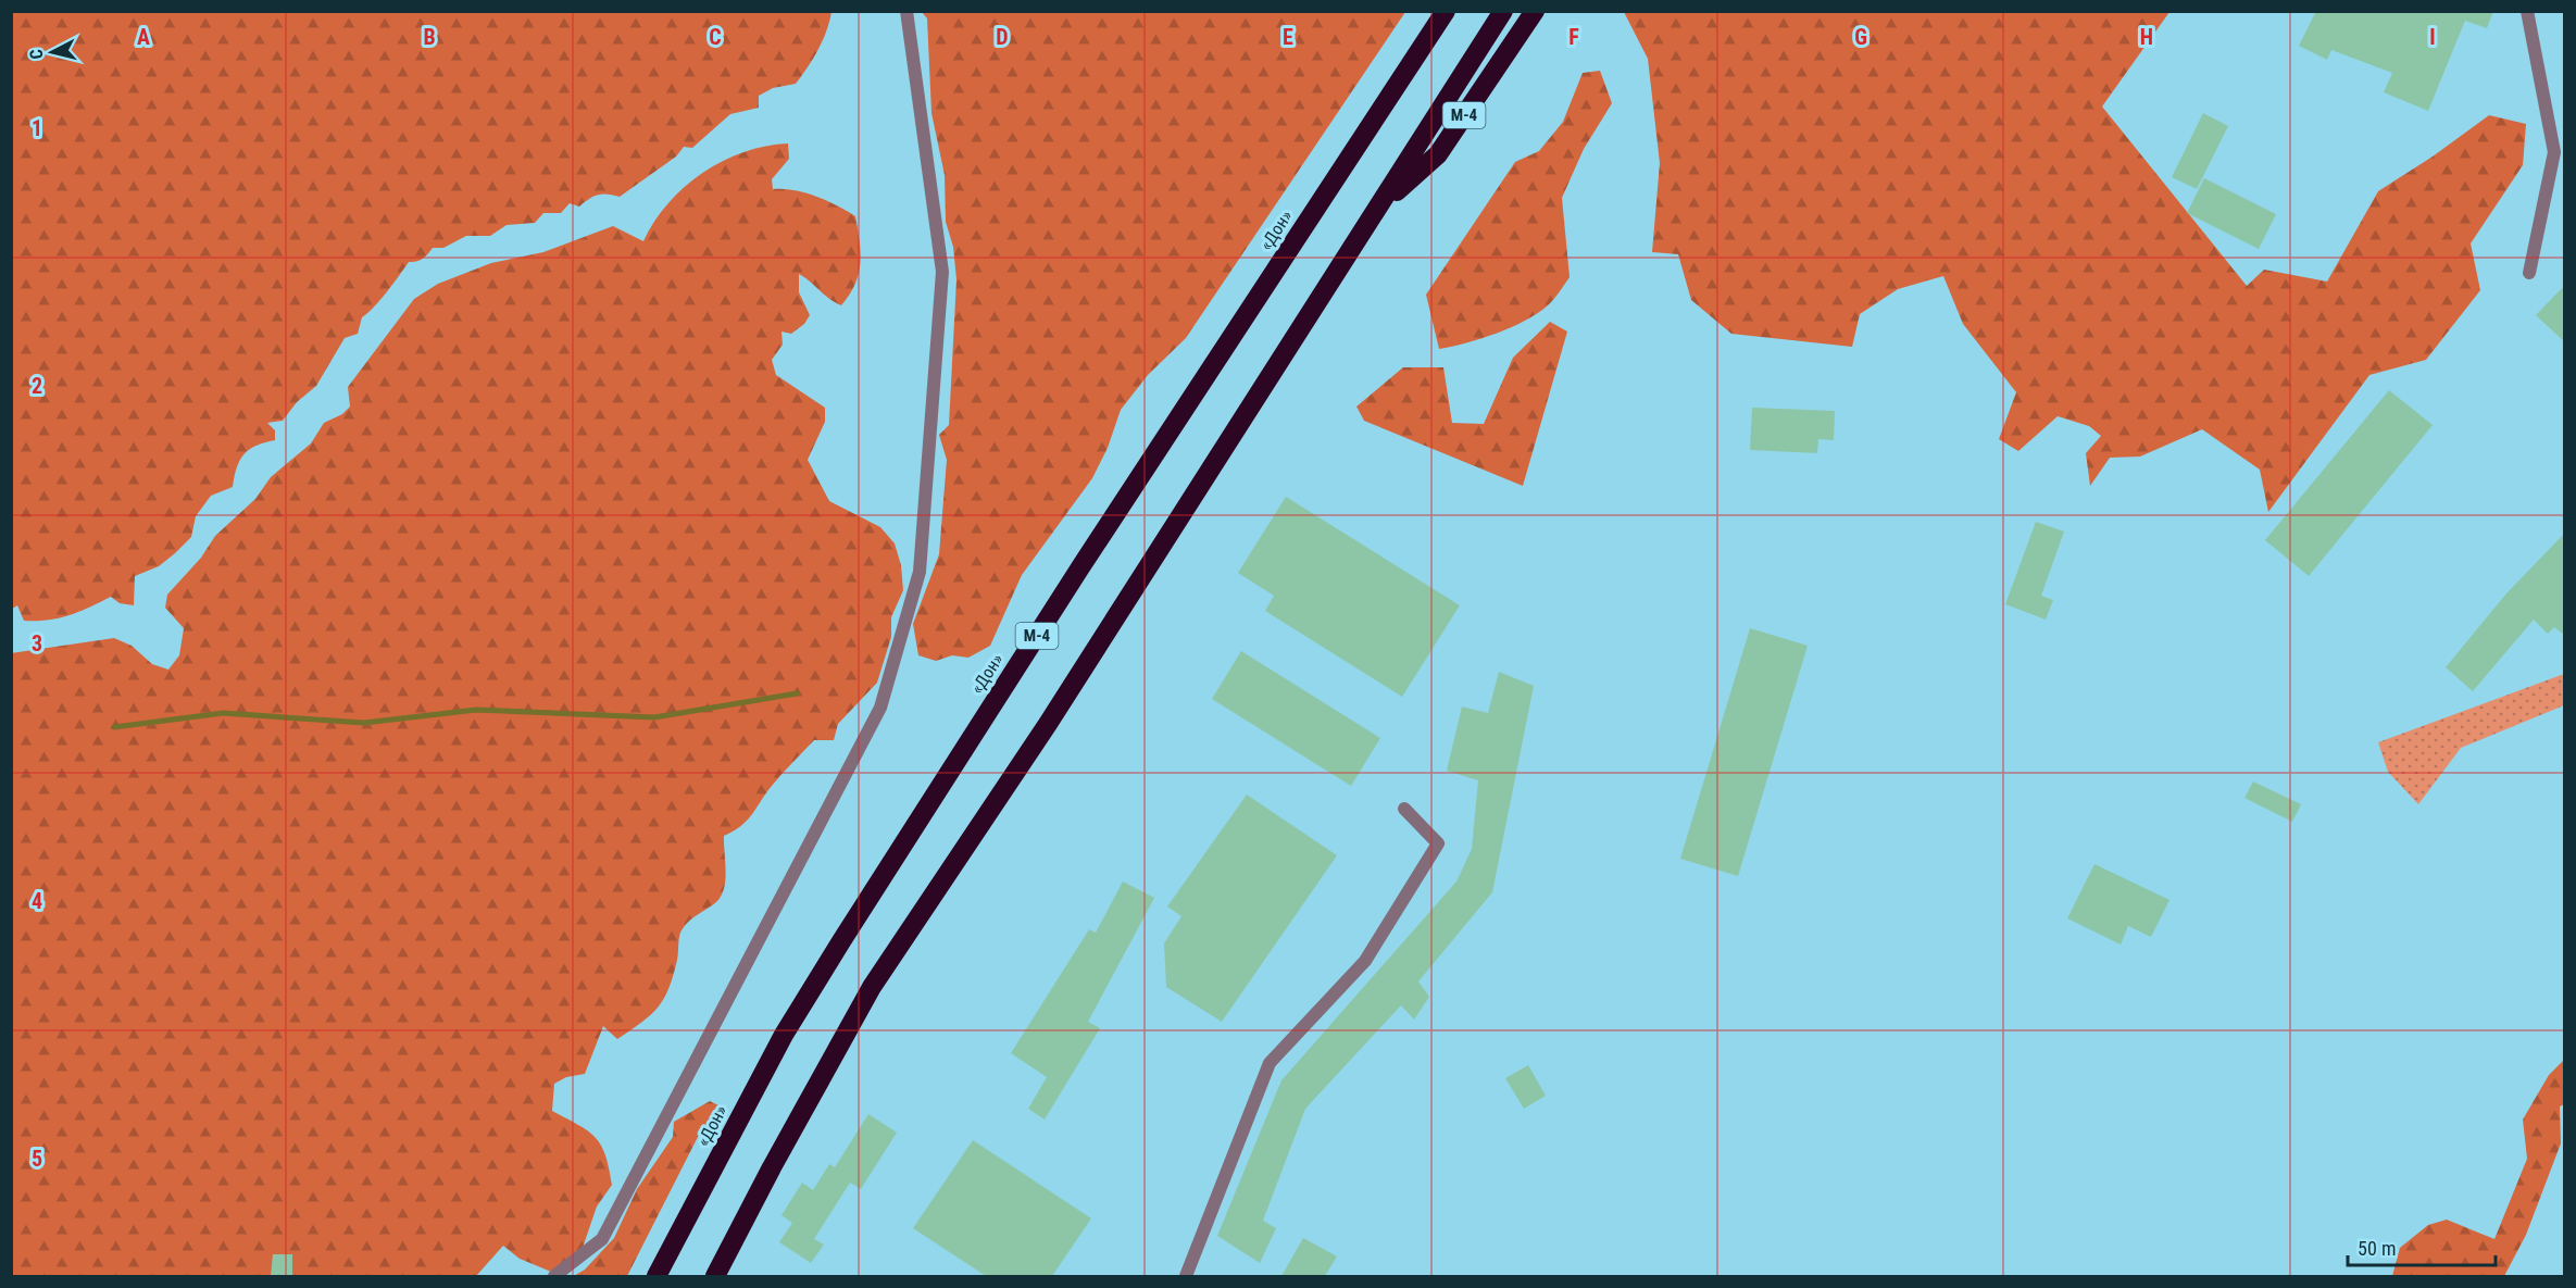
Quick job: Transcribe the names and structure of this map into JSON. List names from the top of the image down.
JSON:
{
  "streets": {
    "highway": ["М-4", "«Дон»"]
  },
  "scale_bar": "50 m",
  "north": "left",
  "grid": {
    "columns": [
      "A",
      "B",
      "C",
      "D",
      "E",
      "F",
      "G",
      "H",
      "I"
    ],
    "rows": [
      "1",
      "2",
      "3",
      "4",
      "5"
    ]
  }
}
